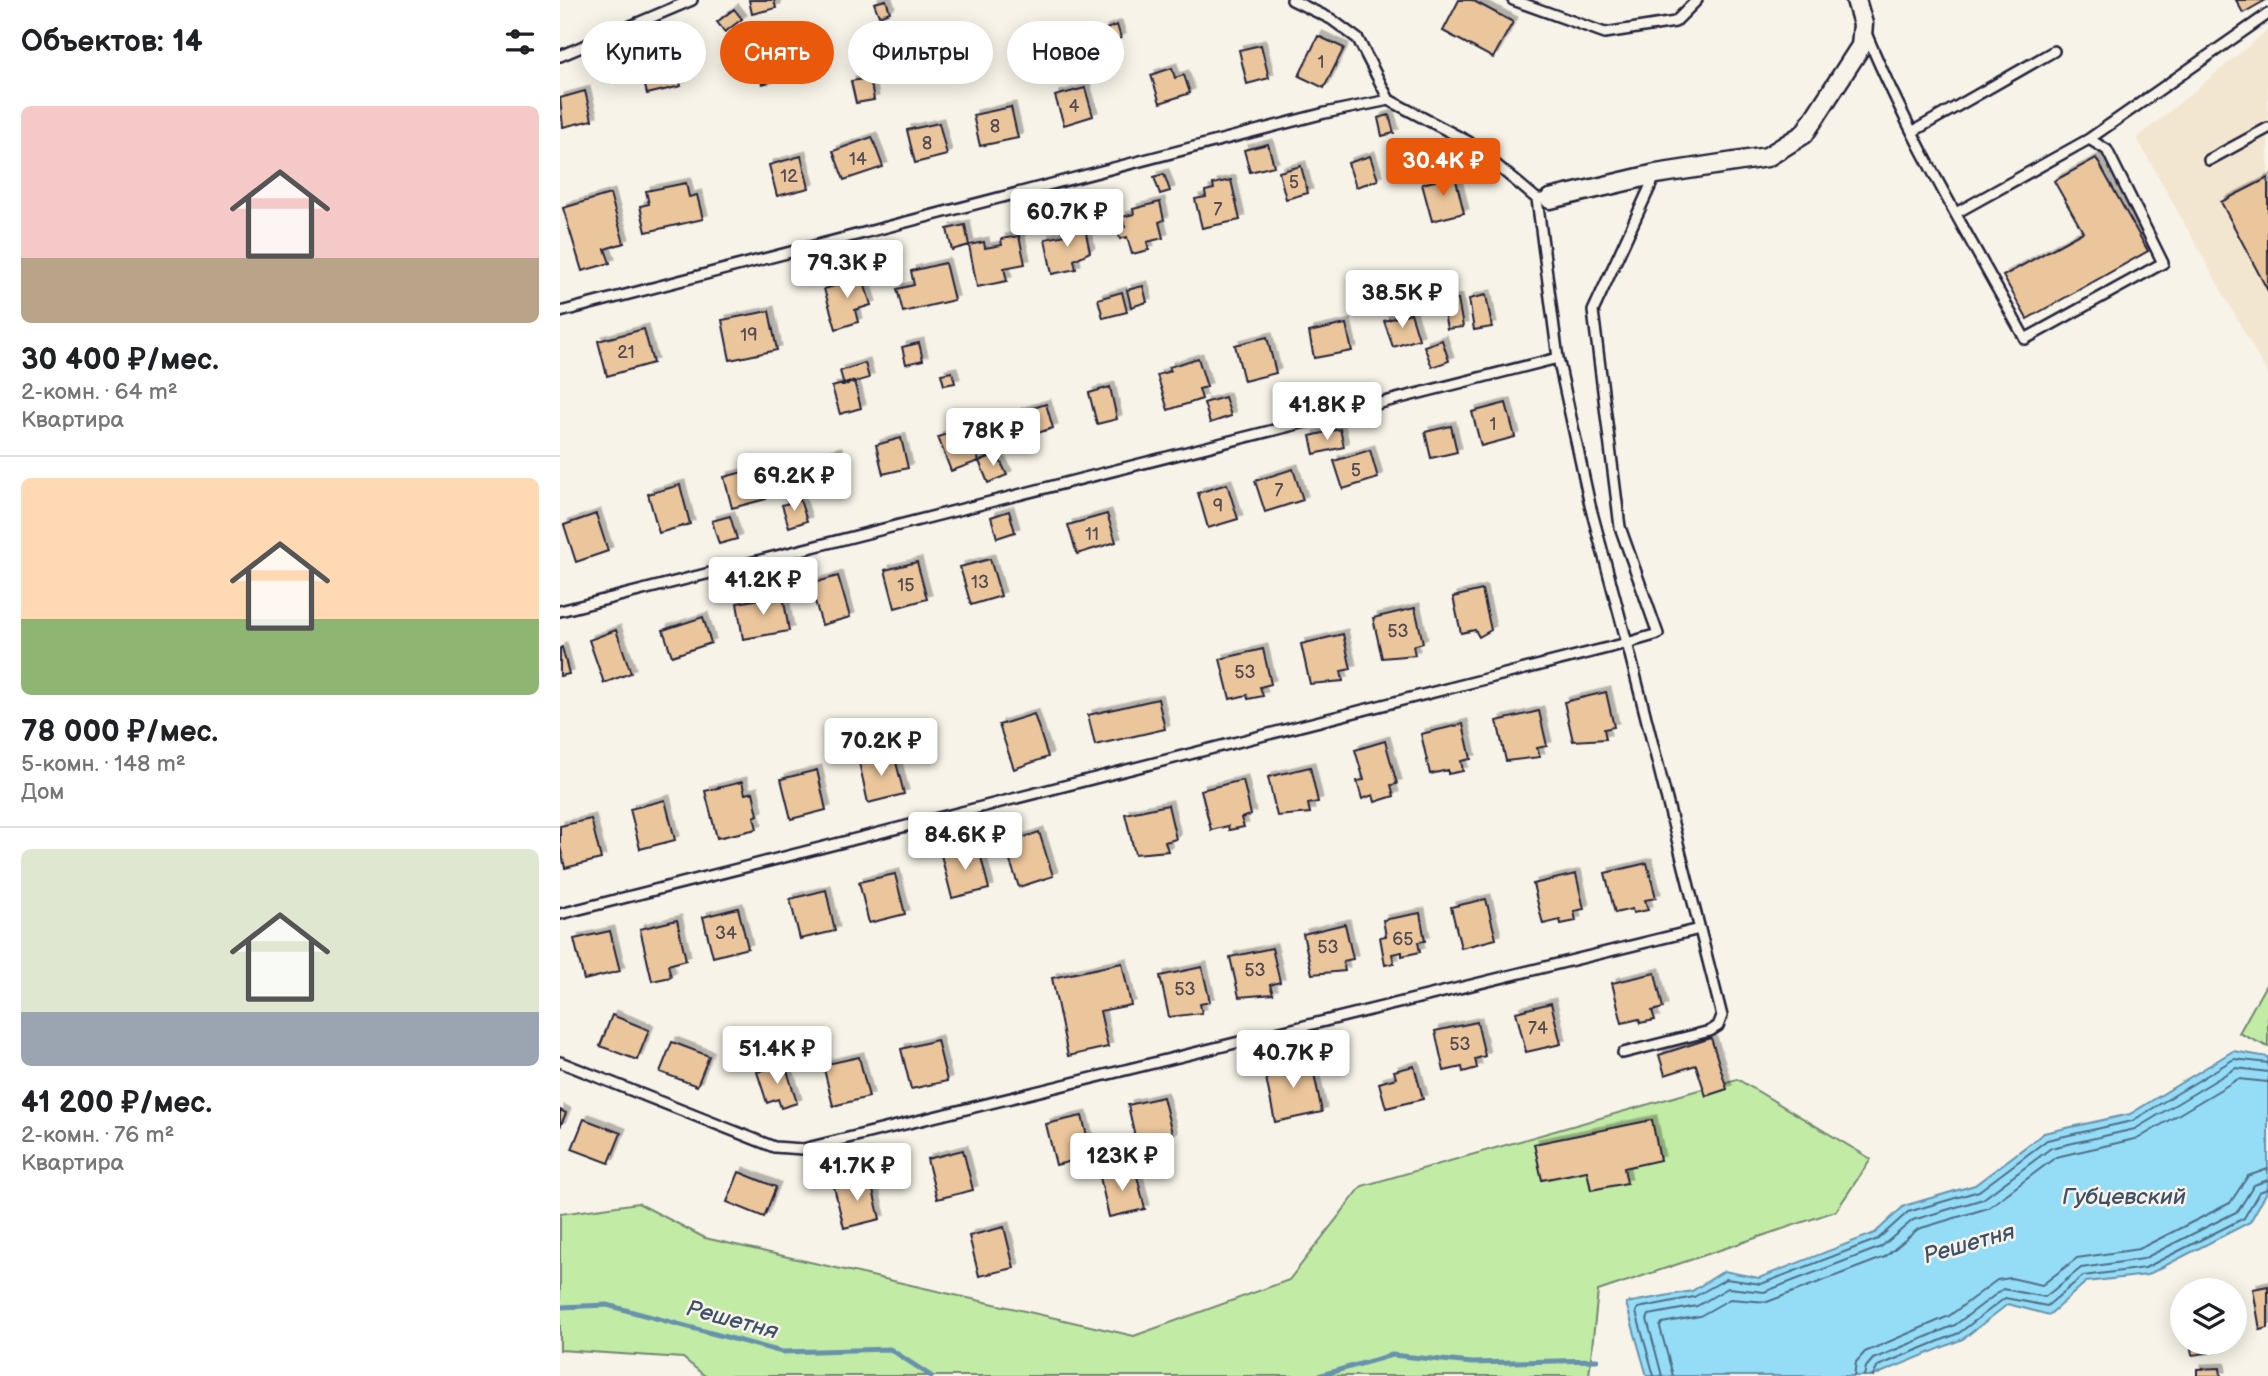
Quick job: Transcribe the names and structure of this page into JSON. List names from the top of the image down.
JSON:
{
  "water": ["Губцевский", "Решетня"],
  "house_numbers": [
    "1",
    "4",
    "8",
    "8",
    "14",
    "12",
    "5",
    "7",
    "19",
    "21",
    "1",
    "5",
    "7",
    "9",
    "11",
    "13",
    "15",
    "53",
    "53",
    "34",
    "65",
    "53",
    "53",
    "53",
    "74",
    "53"
  ],
  "page": {
    "heading": "Объектов: 14",
    "chip": [
      "Купить",
      "Снять",
      "Фильтры",
      "Новое"
    ],
    "list": [
      {
        "name": "30 400 ₽/мес.",
        "note": "2-комн. · 64 m² · Квартира"
      },
      {
        "name": "78 000 ₽/мес.",
        "note": "5-комн. · 148 m² · Дом"
      },
      {
        "name": "41 200 ₽/мес.",
        "note": "2-комн. · 76 m² · Квартира"
      }
    ],
    "price": [
      "30.4K ₽",
      "60.7K ₽",
      "79.3K ₽",
      "38.5K ₽",
      "41.8K ₽",
      "78K ₽",
      "69.2K ₽",
      "41.2K ₽",
      "70.2K ₽",
      "84.6K ₽",
      "51.4K ₽",
      "40.7K ₽",
      "123K ₽",
      "41.7K ₽"
    ]
  }
}
